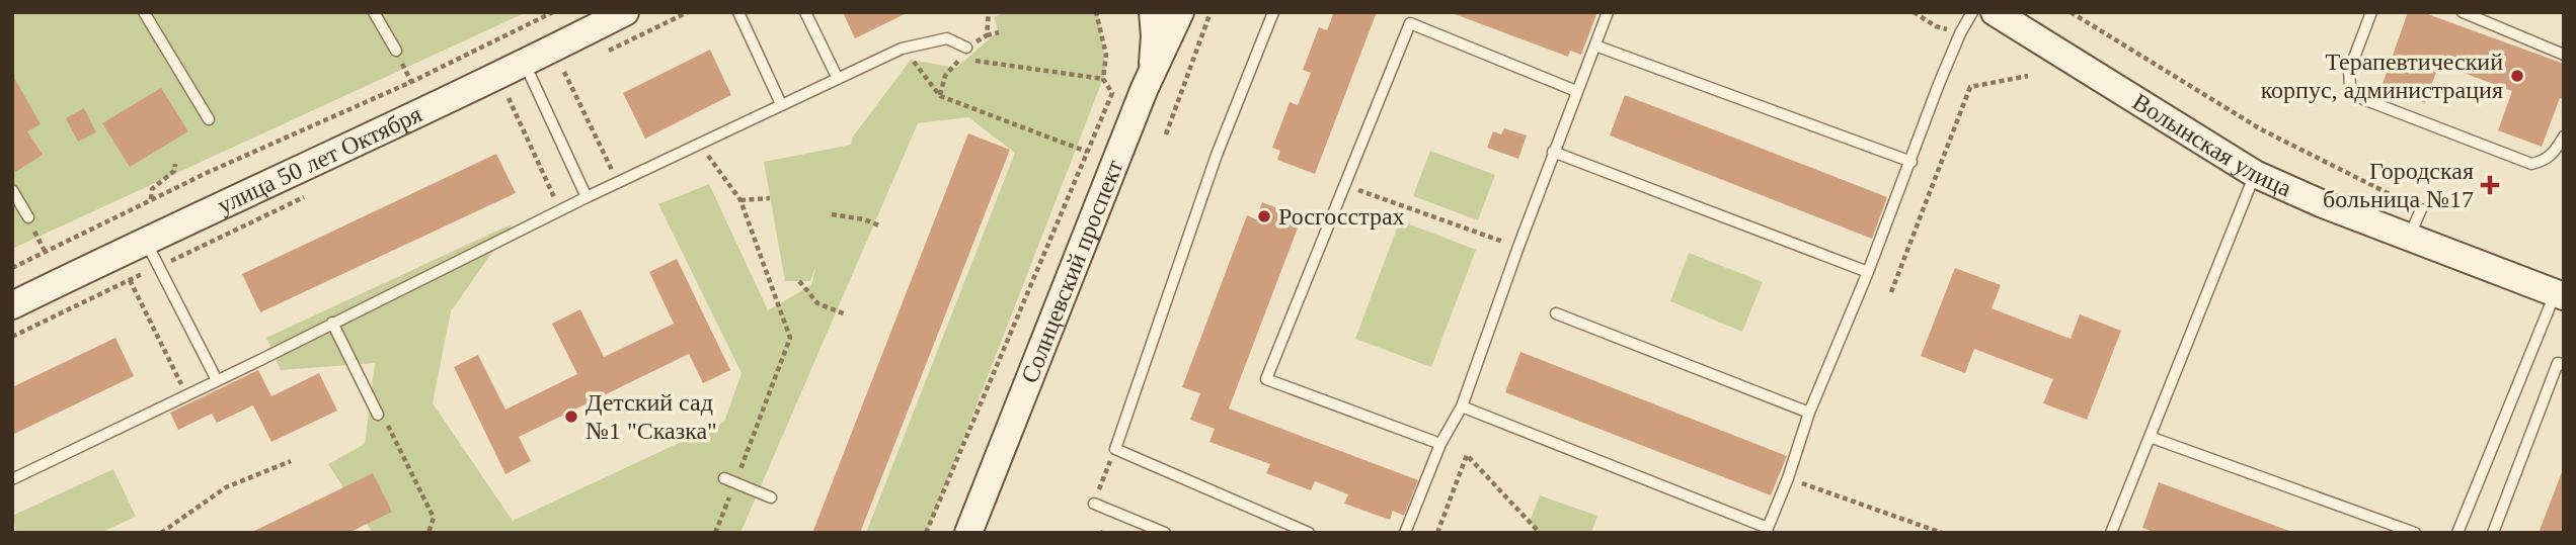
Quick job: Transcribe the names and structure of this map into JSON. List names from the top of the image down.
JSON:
{
  "streets": {
    "street": ["Волынская улица", "улица 50 лет Октября", "Солнцевский проспект"]
  },
  "places": {
    "other": ["Терапевтический корпус, администрация", "Росгосстрах", "Детский сад №1 \"Сказка\""],
    "health": ["Городская больница №17"]
  }
}
